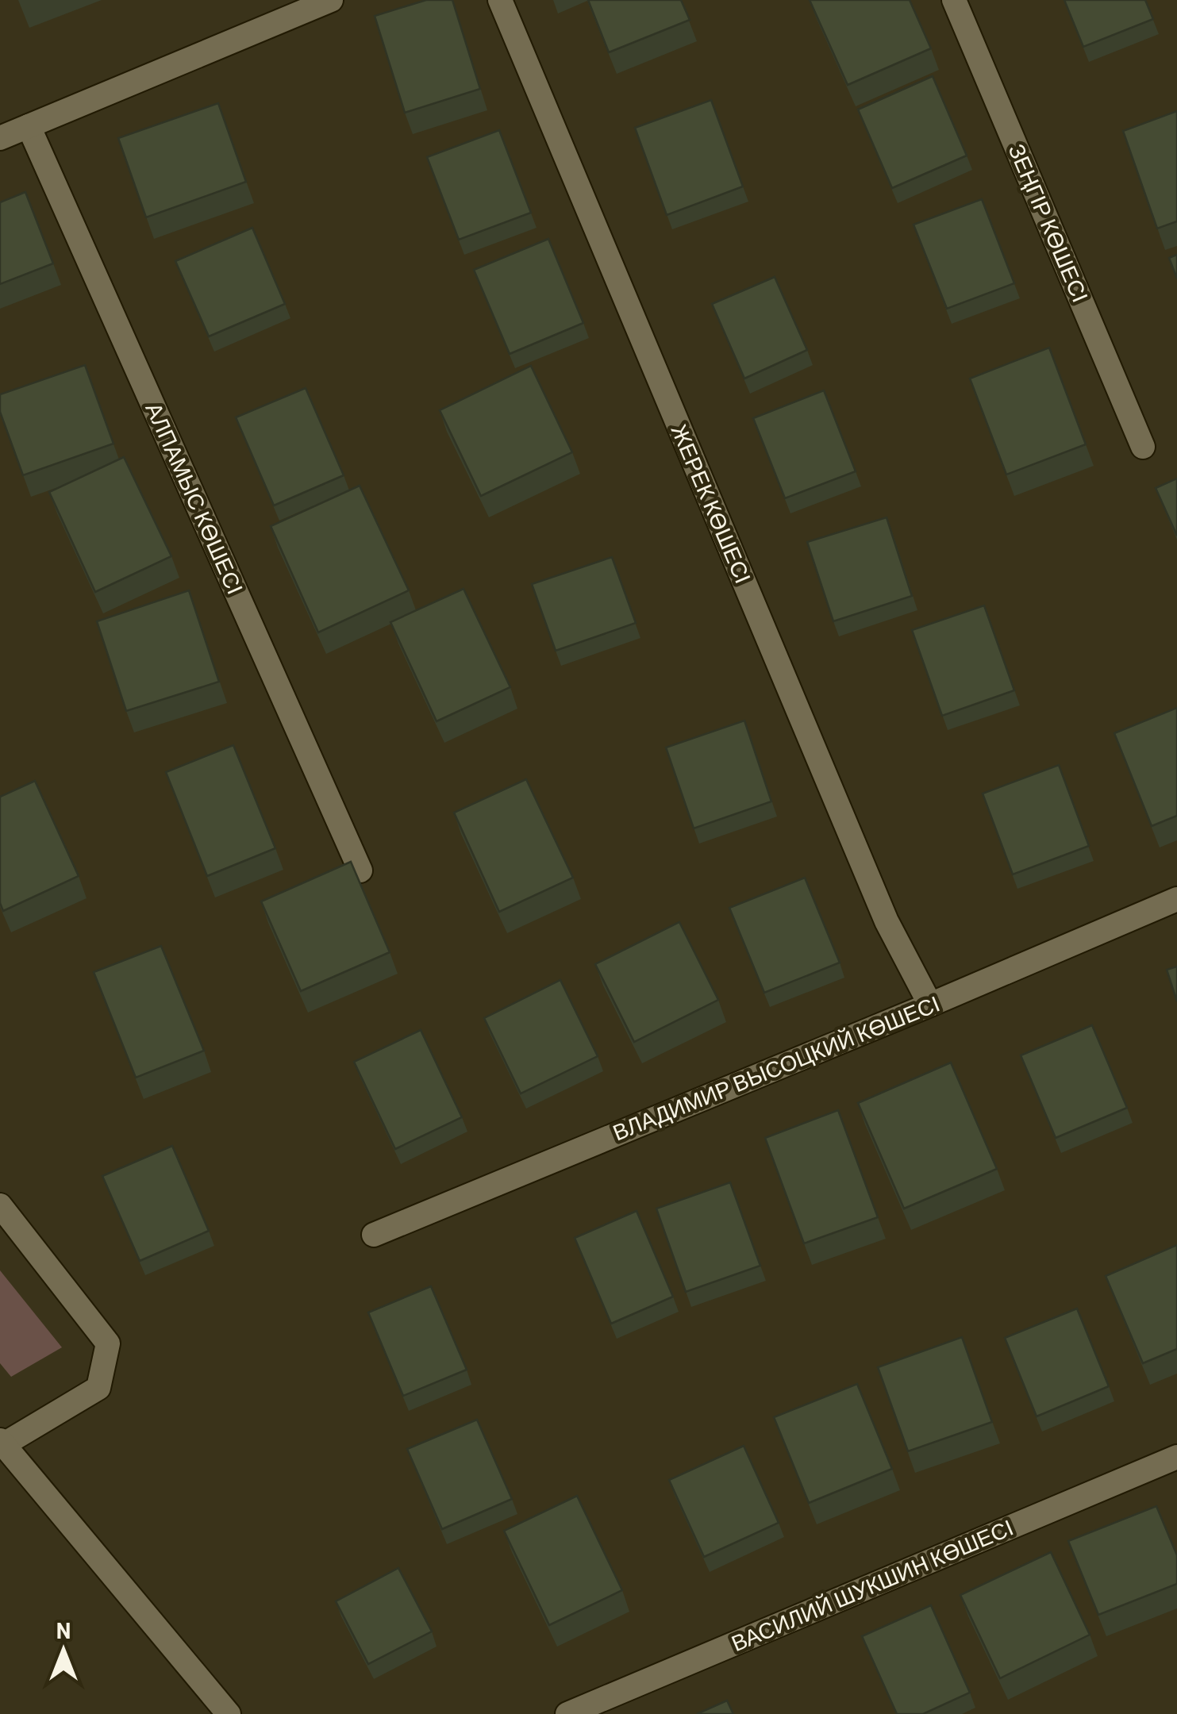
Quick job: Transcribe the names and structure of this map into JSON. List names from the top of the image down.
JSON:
{
  "streets": {
    "street": [
      "ЗЕҢГІР КӨШЕСІ",
      "АЛПАМЫС КӨШЕСІ",
      "ЖЕРЕК КӨШЕСІ",
      "ВЛАДИМИР ВЫСОЦКИЙ КӨШЕСІ",
      "ВАСИЛИЙ ШУКШИН КӨШЕСІ"
    ]
  },
  "crossings": [
    ["ЖЕРЕК КӨШЕСІ", "ВЛАДИМИР ВЫСОЦКИЙ КӨШЕСІ"]
  ],
  "north": "top"
}
